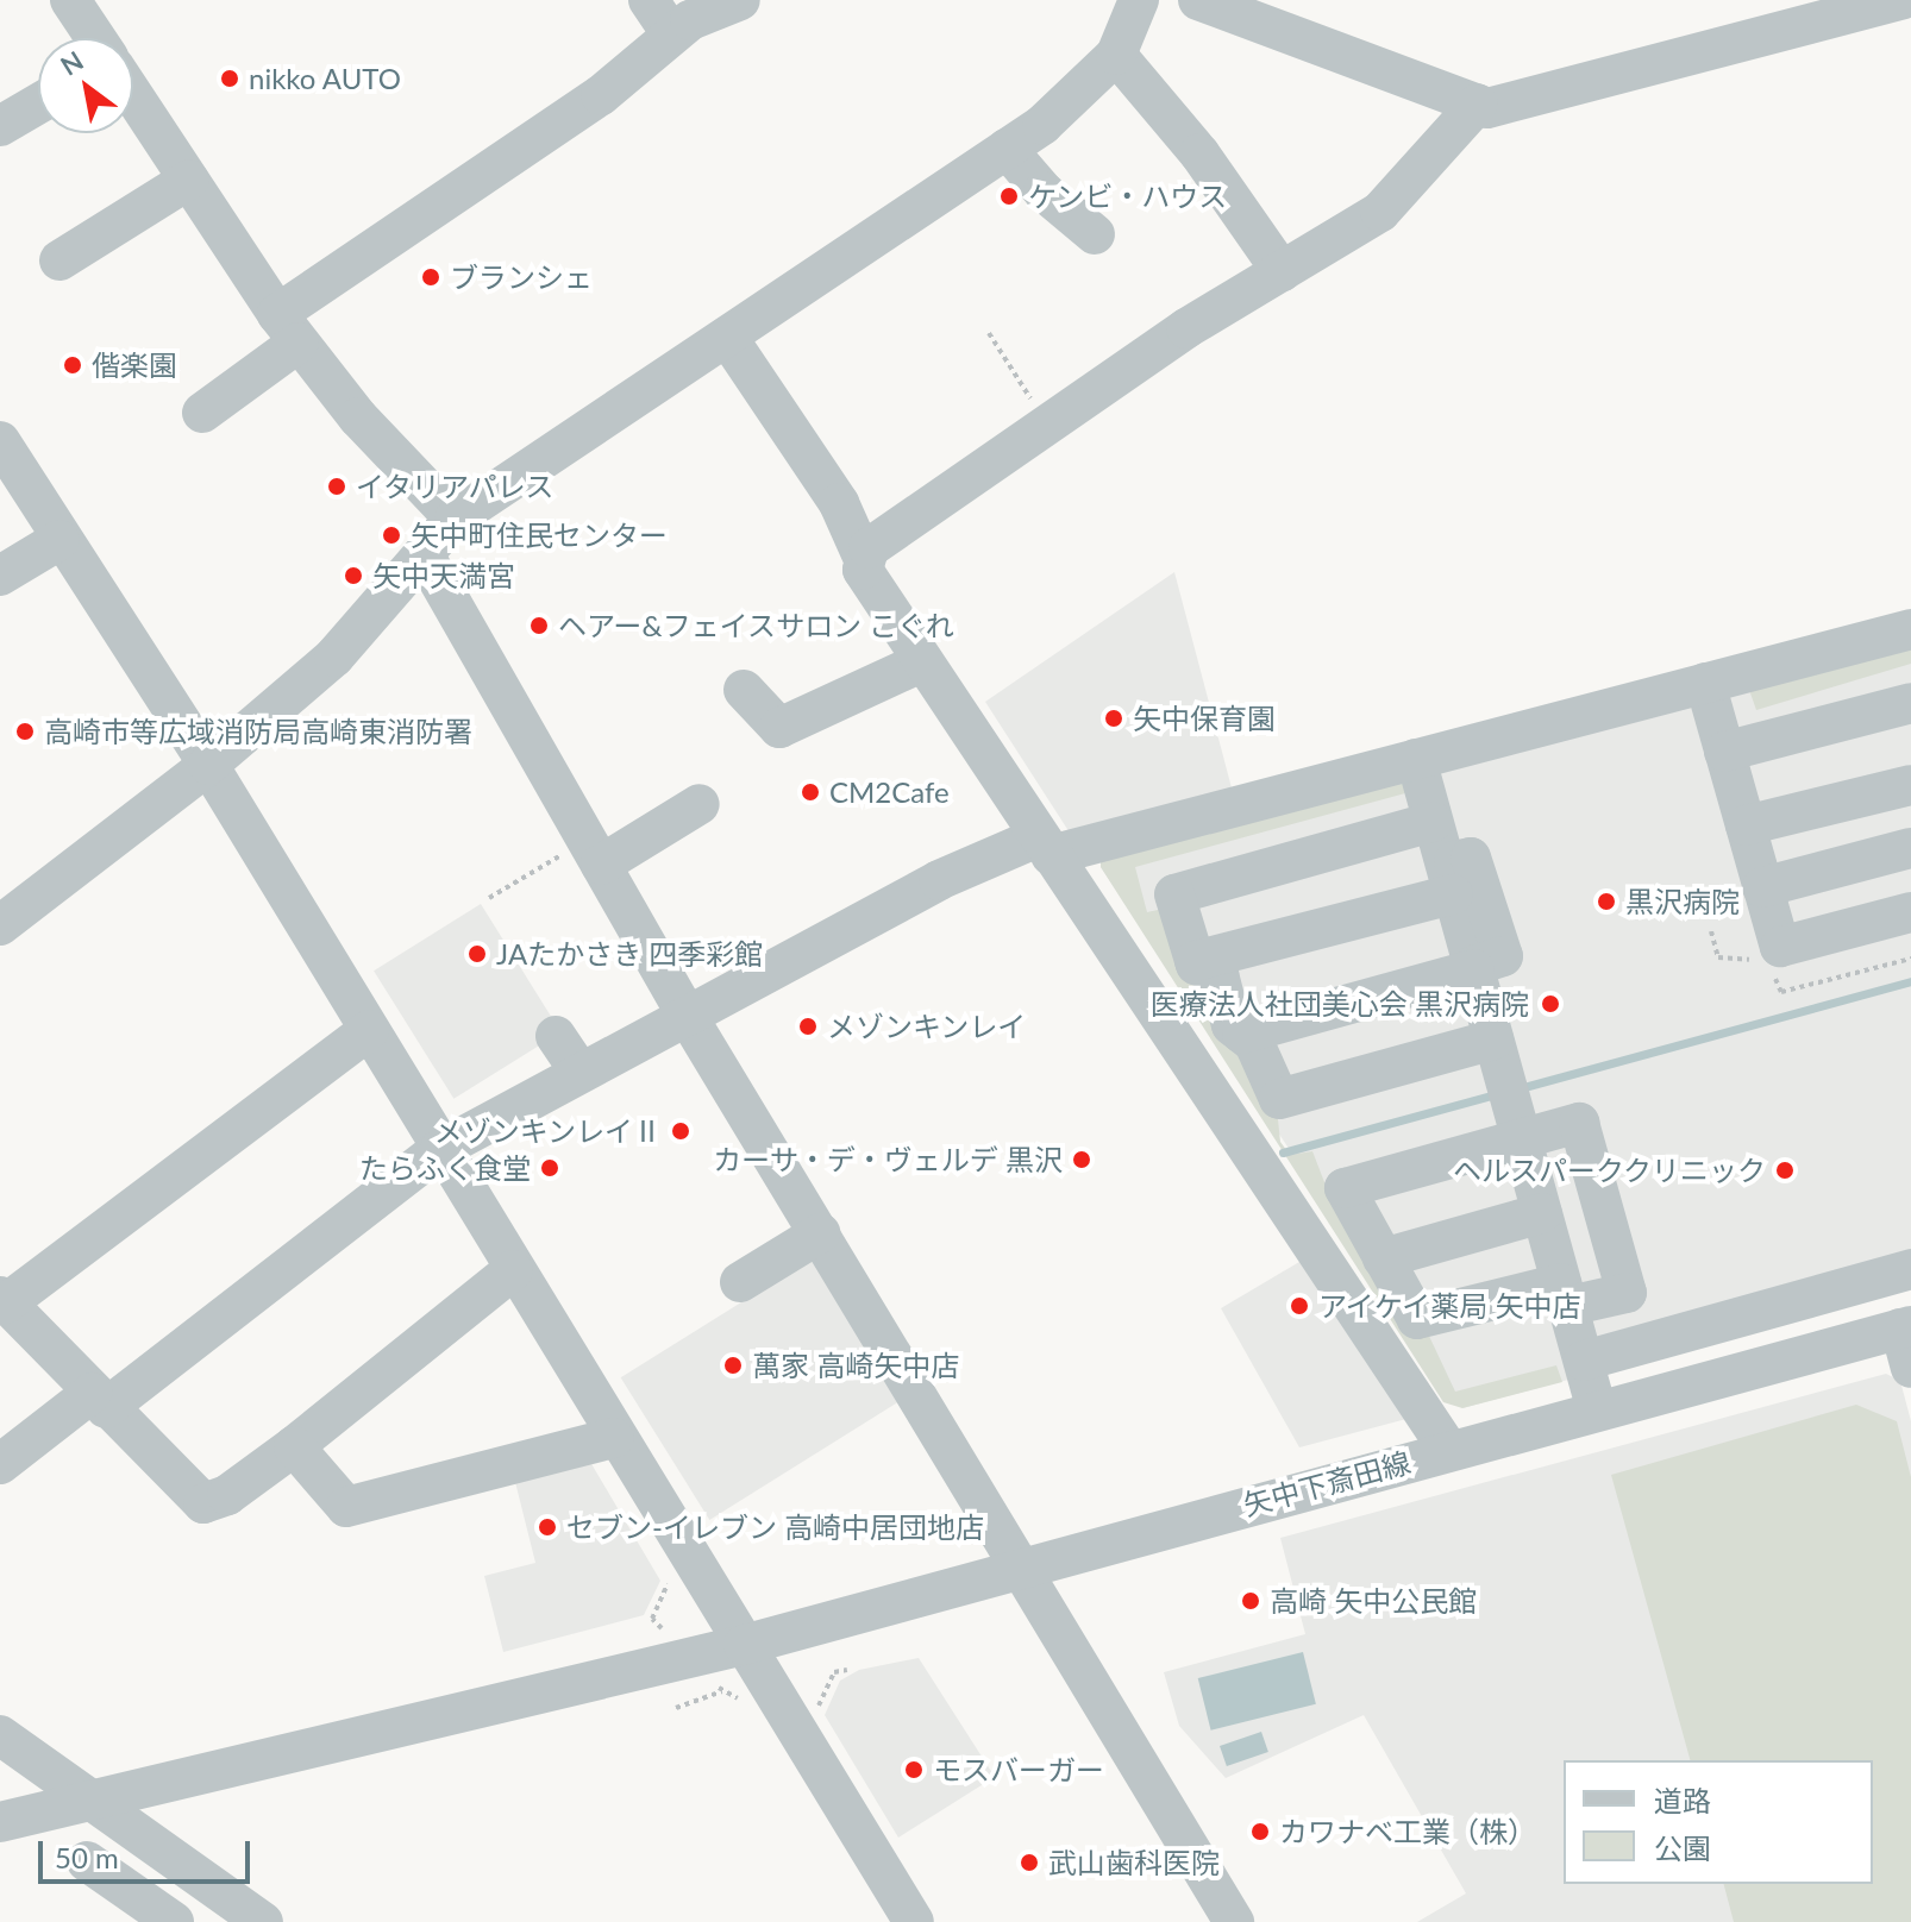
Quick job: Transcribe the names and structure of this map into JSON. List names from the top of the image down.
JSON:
{
  "streets": {
    "street": ["矢中下斎田線"]
  },
  "places": [
    "nikko AUTO",
    "ケンビ・ハウス",
    "ブランシェ",
    "偕楽園",
    "イタリアパレス",
    "矢中町住民センター",
    "矢中天満宮",
    "ヘアー&フェイスサロン こぐれ",
    "矢中保育園",
    "高崎市等広域消防局高崎東消防署",
    "CM2Cafe",
    "黒沢病院",
    "JAたかさき 四季彩館",
    "医療法人社団美心会 黒沢病院",
    "メゾンキンレイ",
    "メゾンキンレイⅡ",
    "カーサ・デ・ヴェルデ 黒沢",
    "たらふく食堂",
    "ヘルスパーククリニック",
    "アイケイ薬局 矢中店",
    "萬家 高崎矢中店",
    "セブン-イレブン 高崎中居団地店",
    "高崎 矢中公民館",
    "モスバーガー",
    "カワナベ工業（株）",
    "武山歯科医院"
  ],
  "legend": ["道路", "公園"],
  "scale_bar": "50 m",
  "north": "top left"
}
